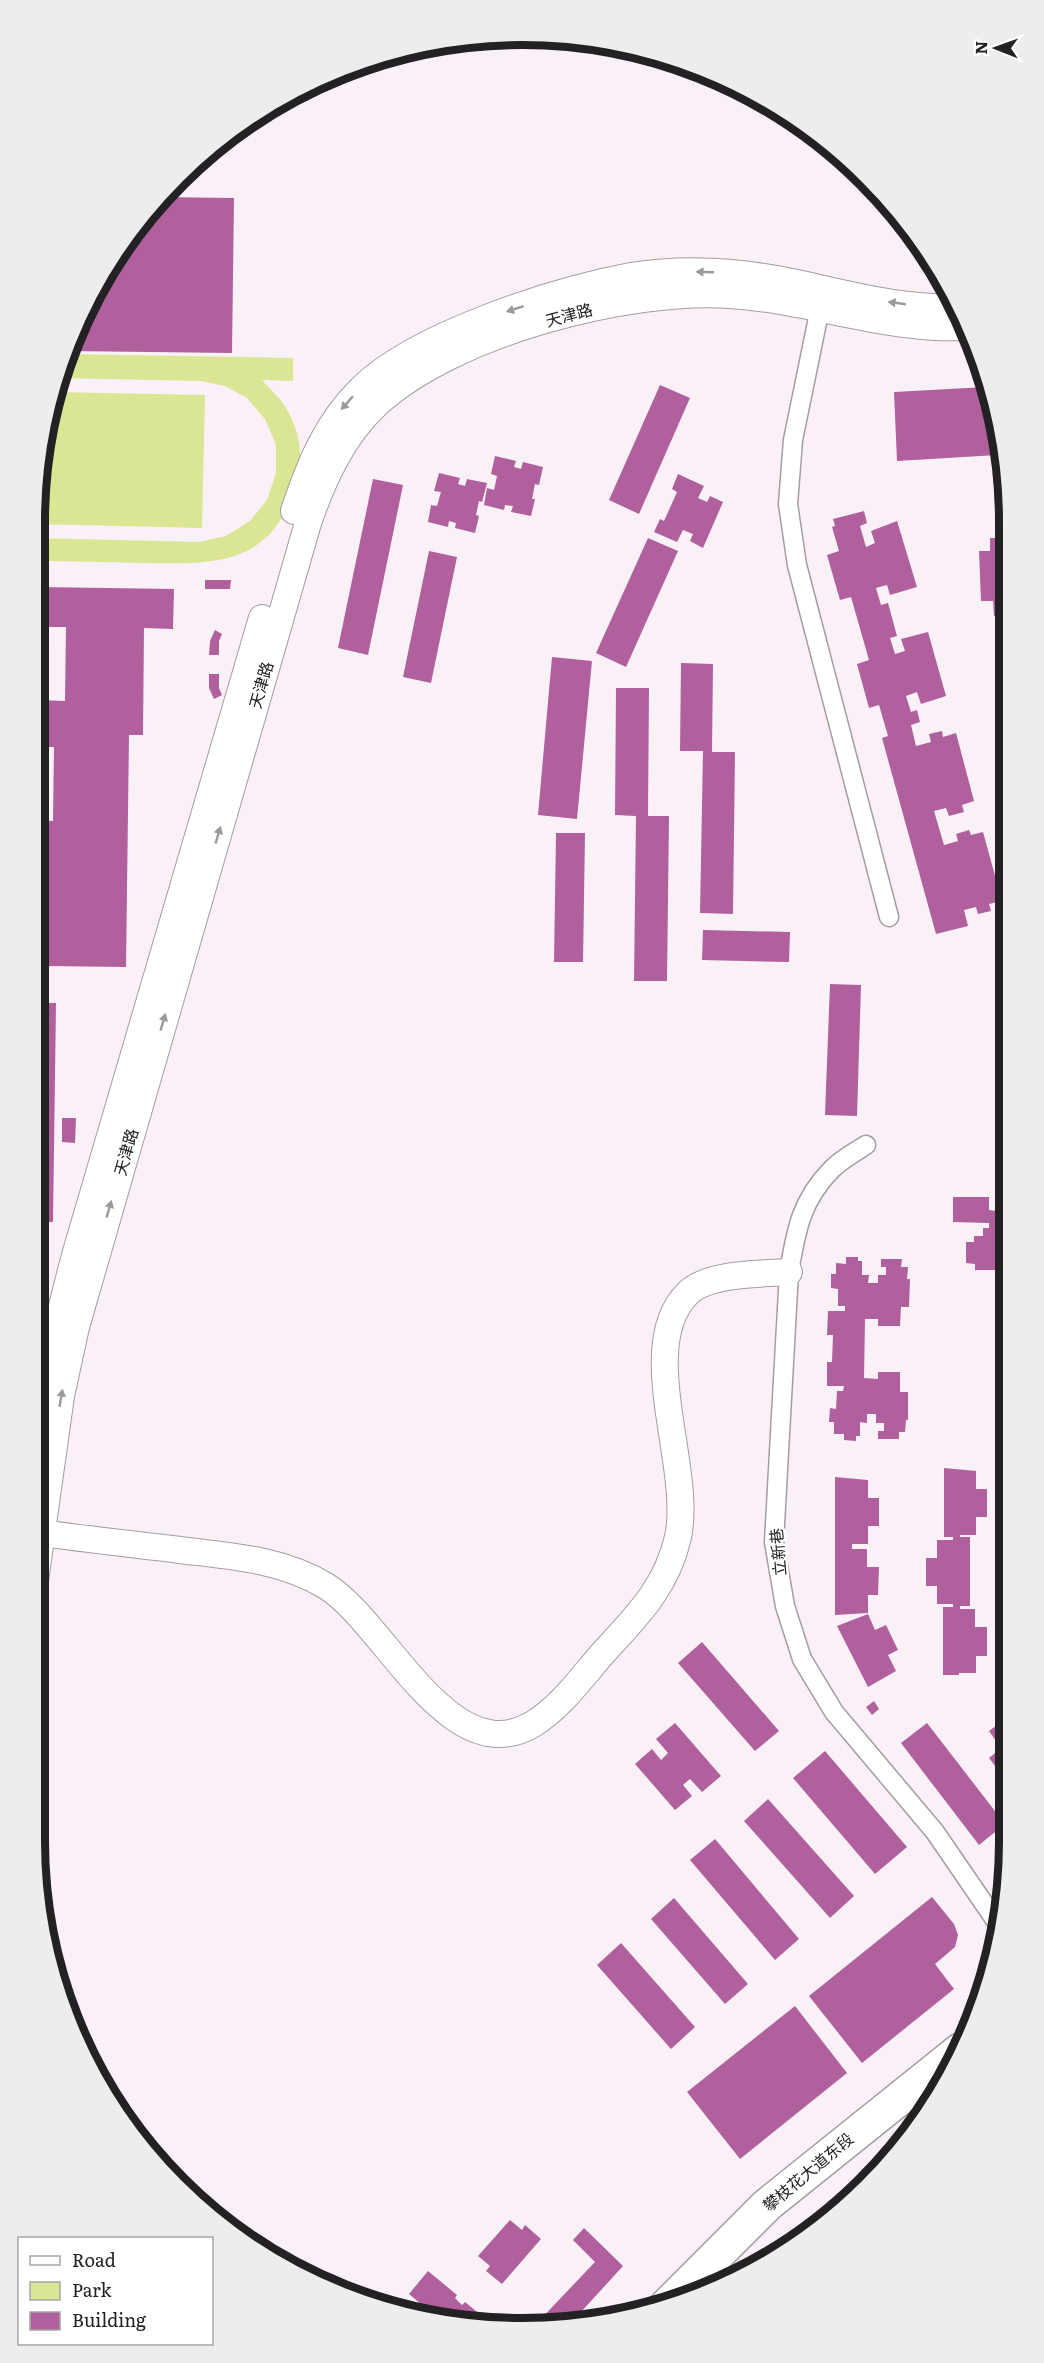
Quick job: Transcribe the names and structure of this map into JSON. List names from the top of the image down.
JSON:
{
  "streets": {
    "highway": ["攀枝花大道东段"],
    "main road": ["天津路"],
    "street": ["立新巷"]
  },
  "one_way": ["天津路"],
  "legend": ["Road", "Park", "Building"],
  "north": "left"
}
